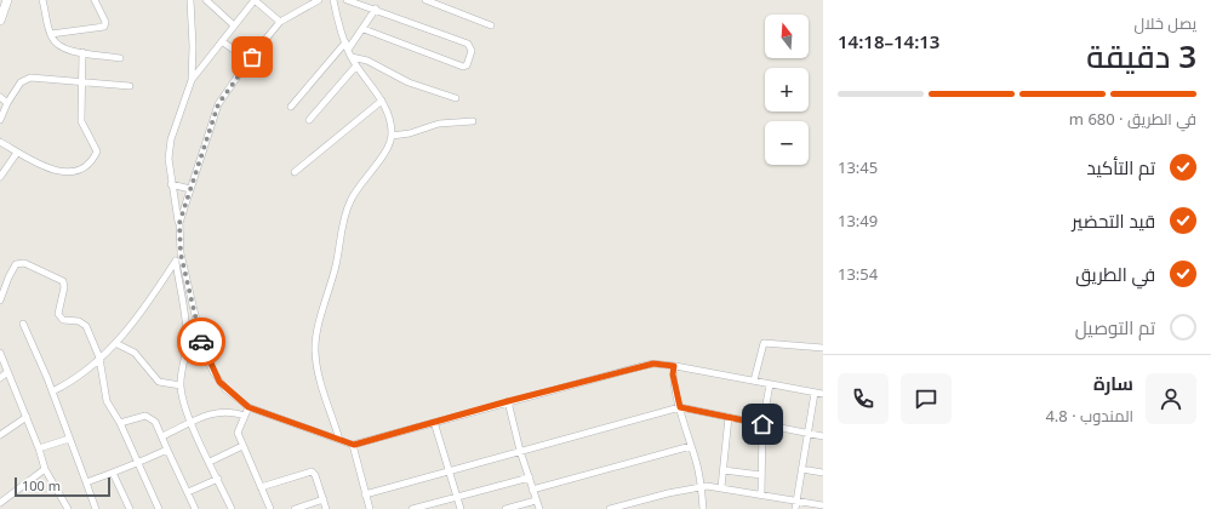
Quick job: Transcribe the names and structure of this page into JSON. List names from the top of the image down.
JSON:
{
  "scale_bar": "100 m",
  "north": "top",
  "page": {
    "heading": ["3 دقيقة", "يصل خلال", "14:13–14:18"],
    "panel": ["سارة", "المندوب · 4.8"],
    "map_buttons": ["+", "−"],
    "bar": "في الطريق · 680 m",
    "list": [
      ["تم التأكيد", "13:45"],
      ["قيد التحضير", "13:49"],
      ["في الطريق", "13:54"],
      "تم التوصيل"
    ],
    "scale": "100 m"
  }
}
